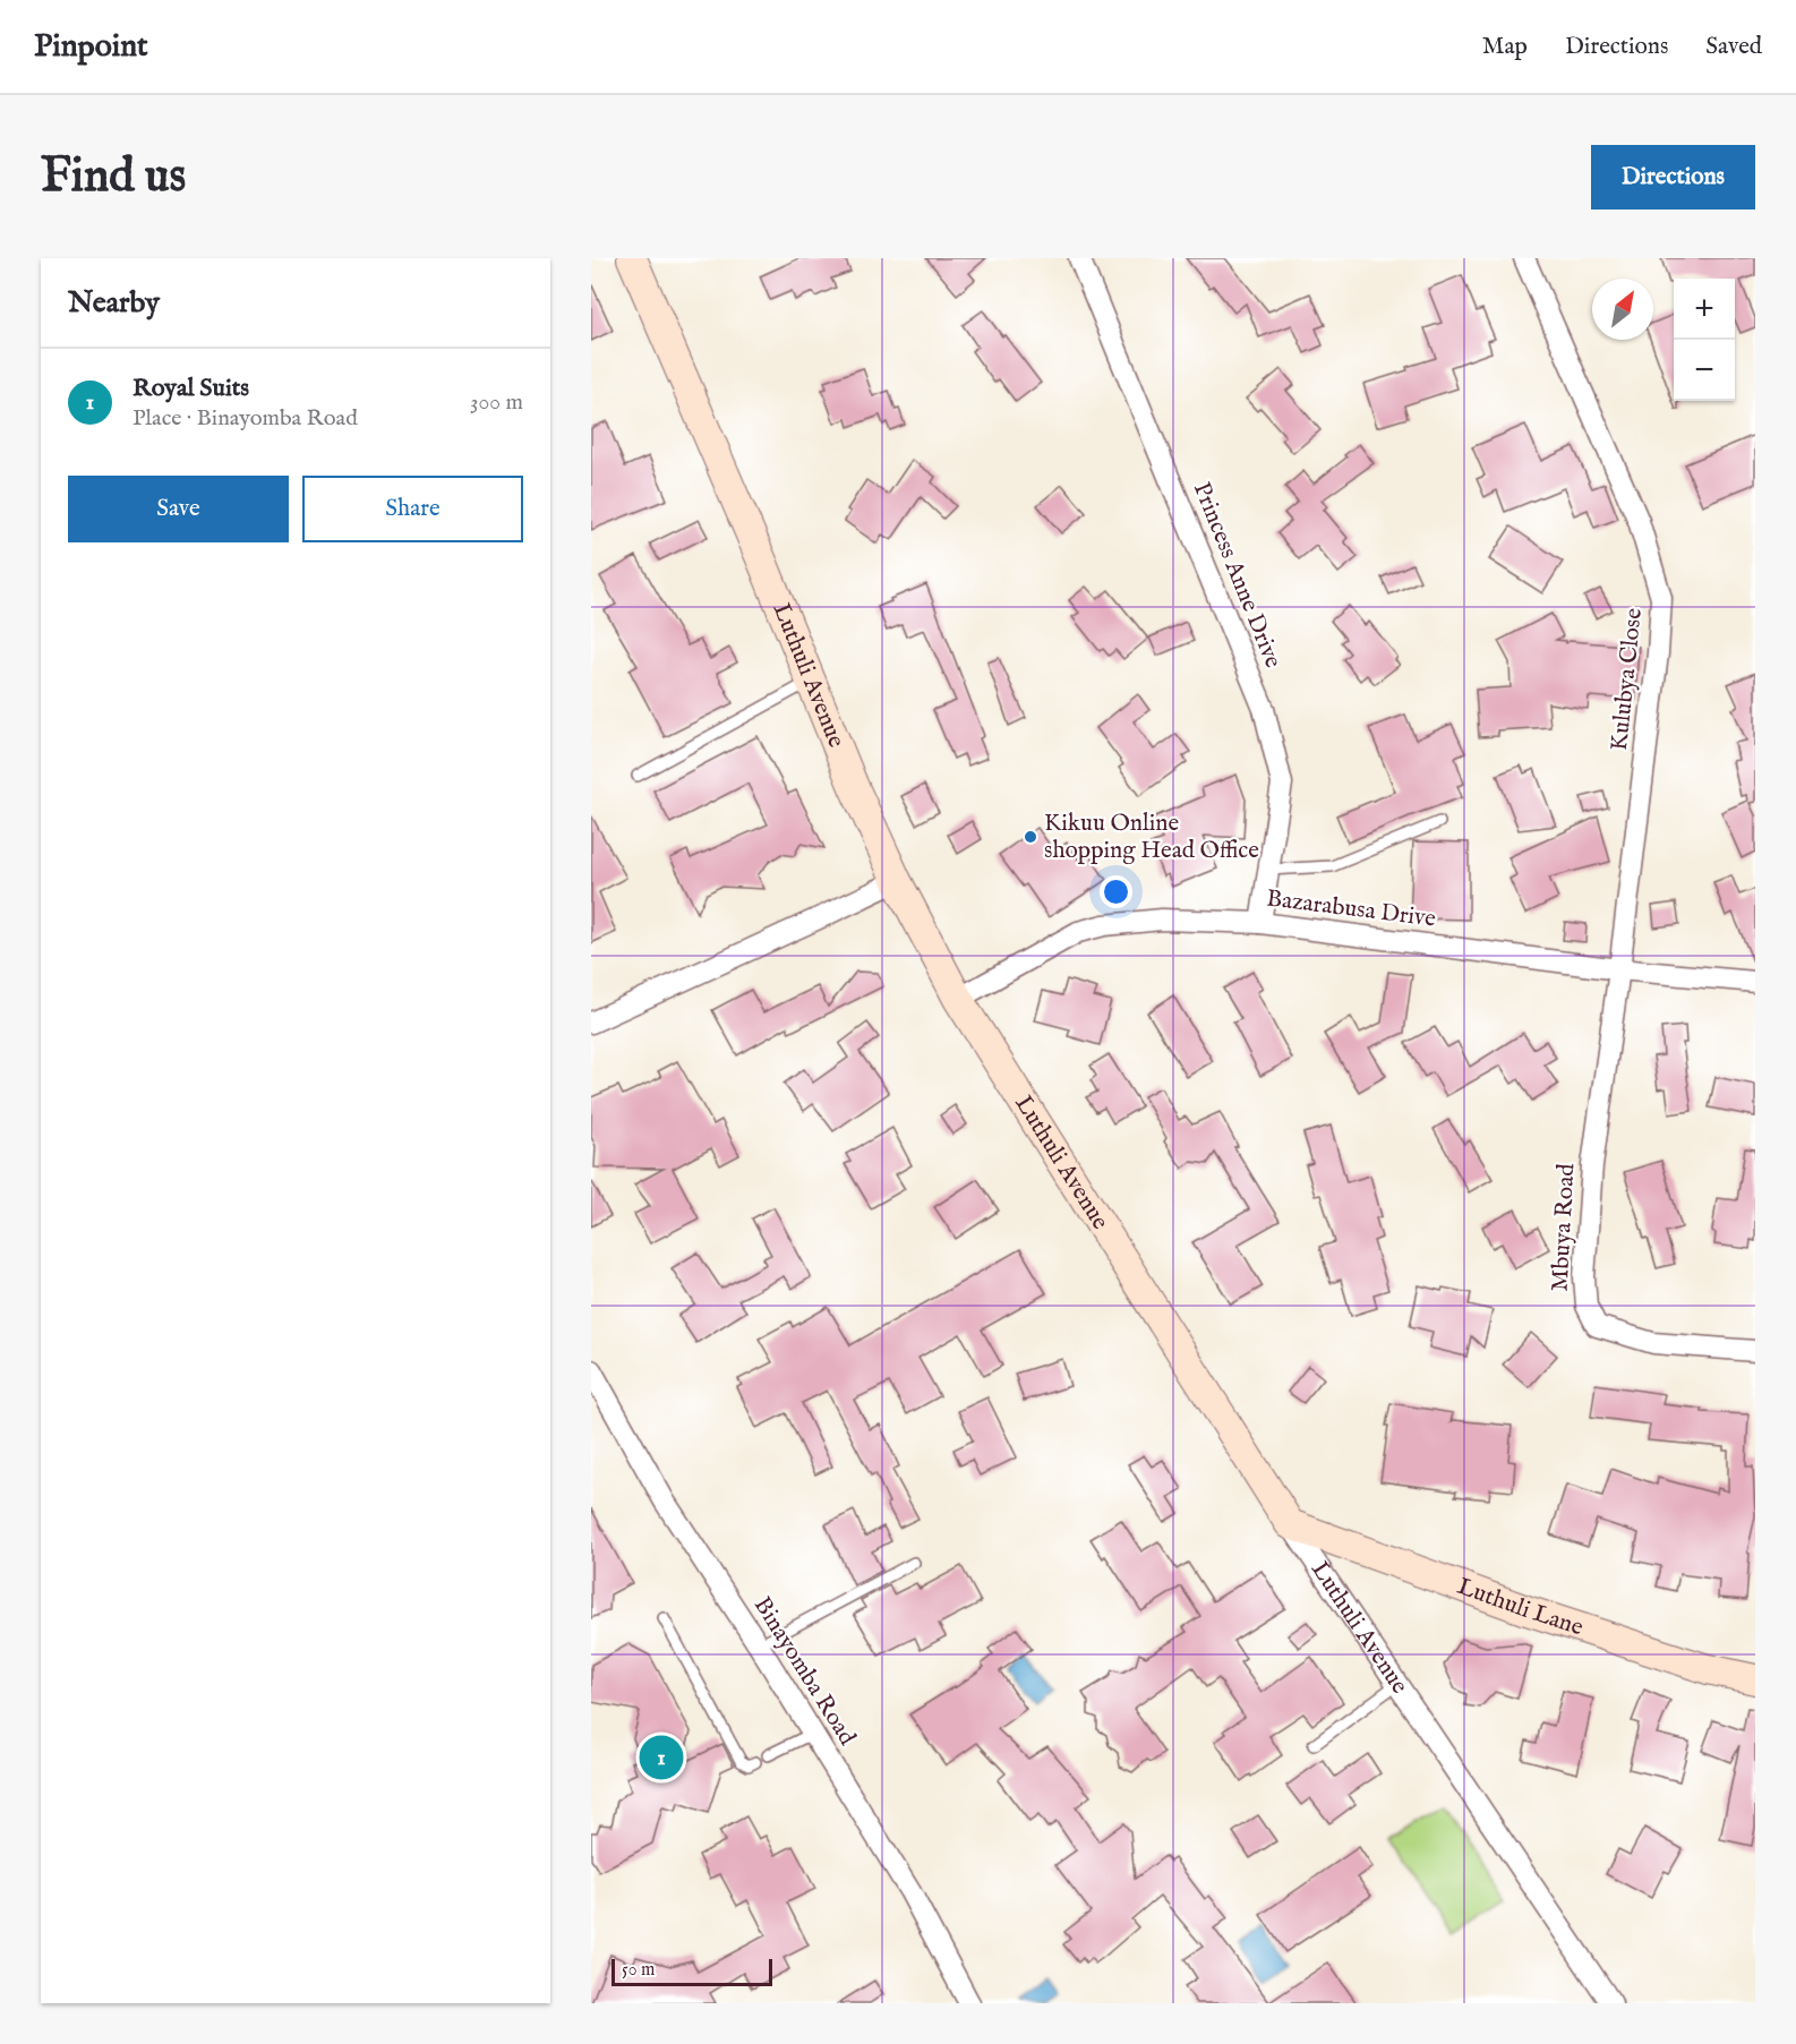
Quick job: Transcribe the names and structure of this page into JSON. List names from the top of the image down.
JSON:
{
  "streets": {
    "street": [
      "Princess Anne Drive",
      "Luthuli Avenue",
      "Kulubya Close",
      "Bazarabusa Drive",
      "Mbuya Road",
      "Luthuli Lane",
      "Binayomba Road"
    ]
  },
  "crossings": [
    ["Princess Anne Drive", "Bazarabusa Drive"],
    ["Luthuli Avenue", "Bazarabusa Drive"],
    ["Luthuli Avenue", "Luthuli Lane"],
    ["Kulubya Close", "Bazarabusa Drive"],
    ["Kulubya Close", "Mbuya Road"],
    ["Bazarabusa Drive", "Mbuya Road"]
  ],
  "places": ["Kikuu Online shopping Head Office"],
  "scale_bar": "50 m",
  "north": "top right",
  "page": {
    "header": "Pinpoint",
    "nav": ["Map", "Directions", "Saved"],
    "buttons": [
      "Directions",
      ["Save", "Share"]
    ],
    "title": "Find us",
    "heading": "Nearby",
    "map_buttons": ["+", "−"],
    "list": [
      {
        "mark": "1",
        "name": "Royal Suits",
        "note": "Place · Binayomba Road",
        "value": "300 m"
      }
    ],
    "pins": "1",
    "scale": "50 m"
  }
}
